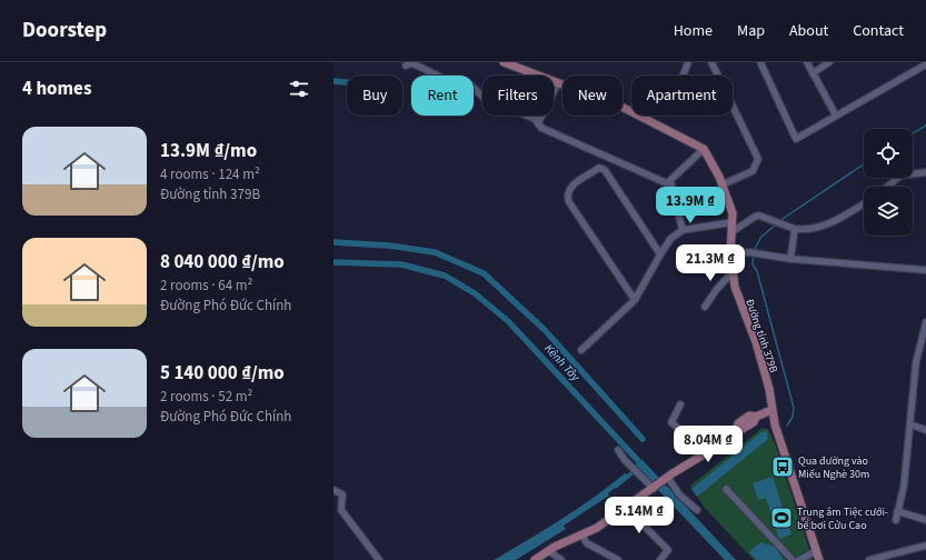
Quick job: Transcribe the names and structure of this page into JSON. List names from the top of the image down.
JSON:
{
  "streets": {
    "main road": ["Đường tỉnh 379B"]
  },
  "water": ["Kênh Tây"],
  "places": {
    "bus stop": ["Qua đường vào Miếu Nghè 30m"],
    "sports": ["Trung âm Tiệc cưới- bể bơi Cửu Cao"]
  },
  "page": {
    "header": "Doorstep",
    "nav": [
      "Home",
      "Map",
      "About",
      "Contact"
    ],
    "heading": "4 homes",
    "chip": [
      "Buy",
      "Rent",
      "Filters",
      "New",
      "Apartment"
    ],
    "list": [
      {
        "name": "13.9M ₫/mo",
        "note": "4 rooms · 124 m² · Đường tỉnh 379B"
      },
      {
        "name": "8 040 000 ₫/mo",
        "note": "2 rooms · 64 m² · Đường Phó Đức Chính"
      },
      {
        "name": "5 140 000 ₫/mo",
        "note": "2 rooms · 52 m² · Đường Phó Đức Chính"
      }
    ],
    "price": [
      "13.9M ₫",
      "21.3M ₫",
      "8.04M ₫",
      "5.14M ₫"
    ]
  }
}
